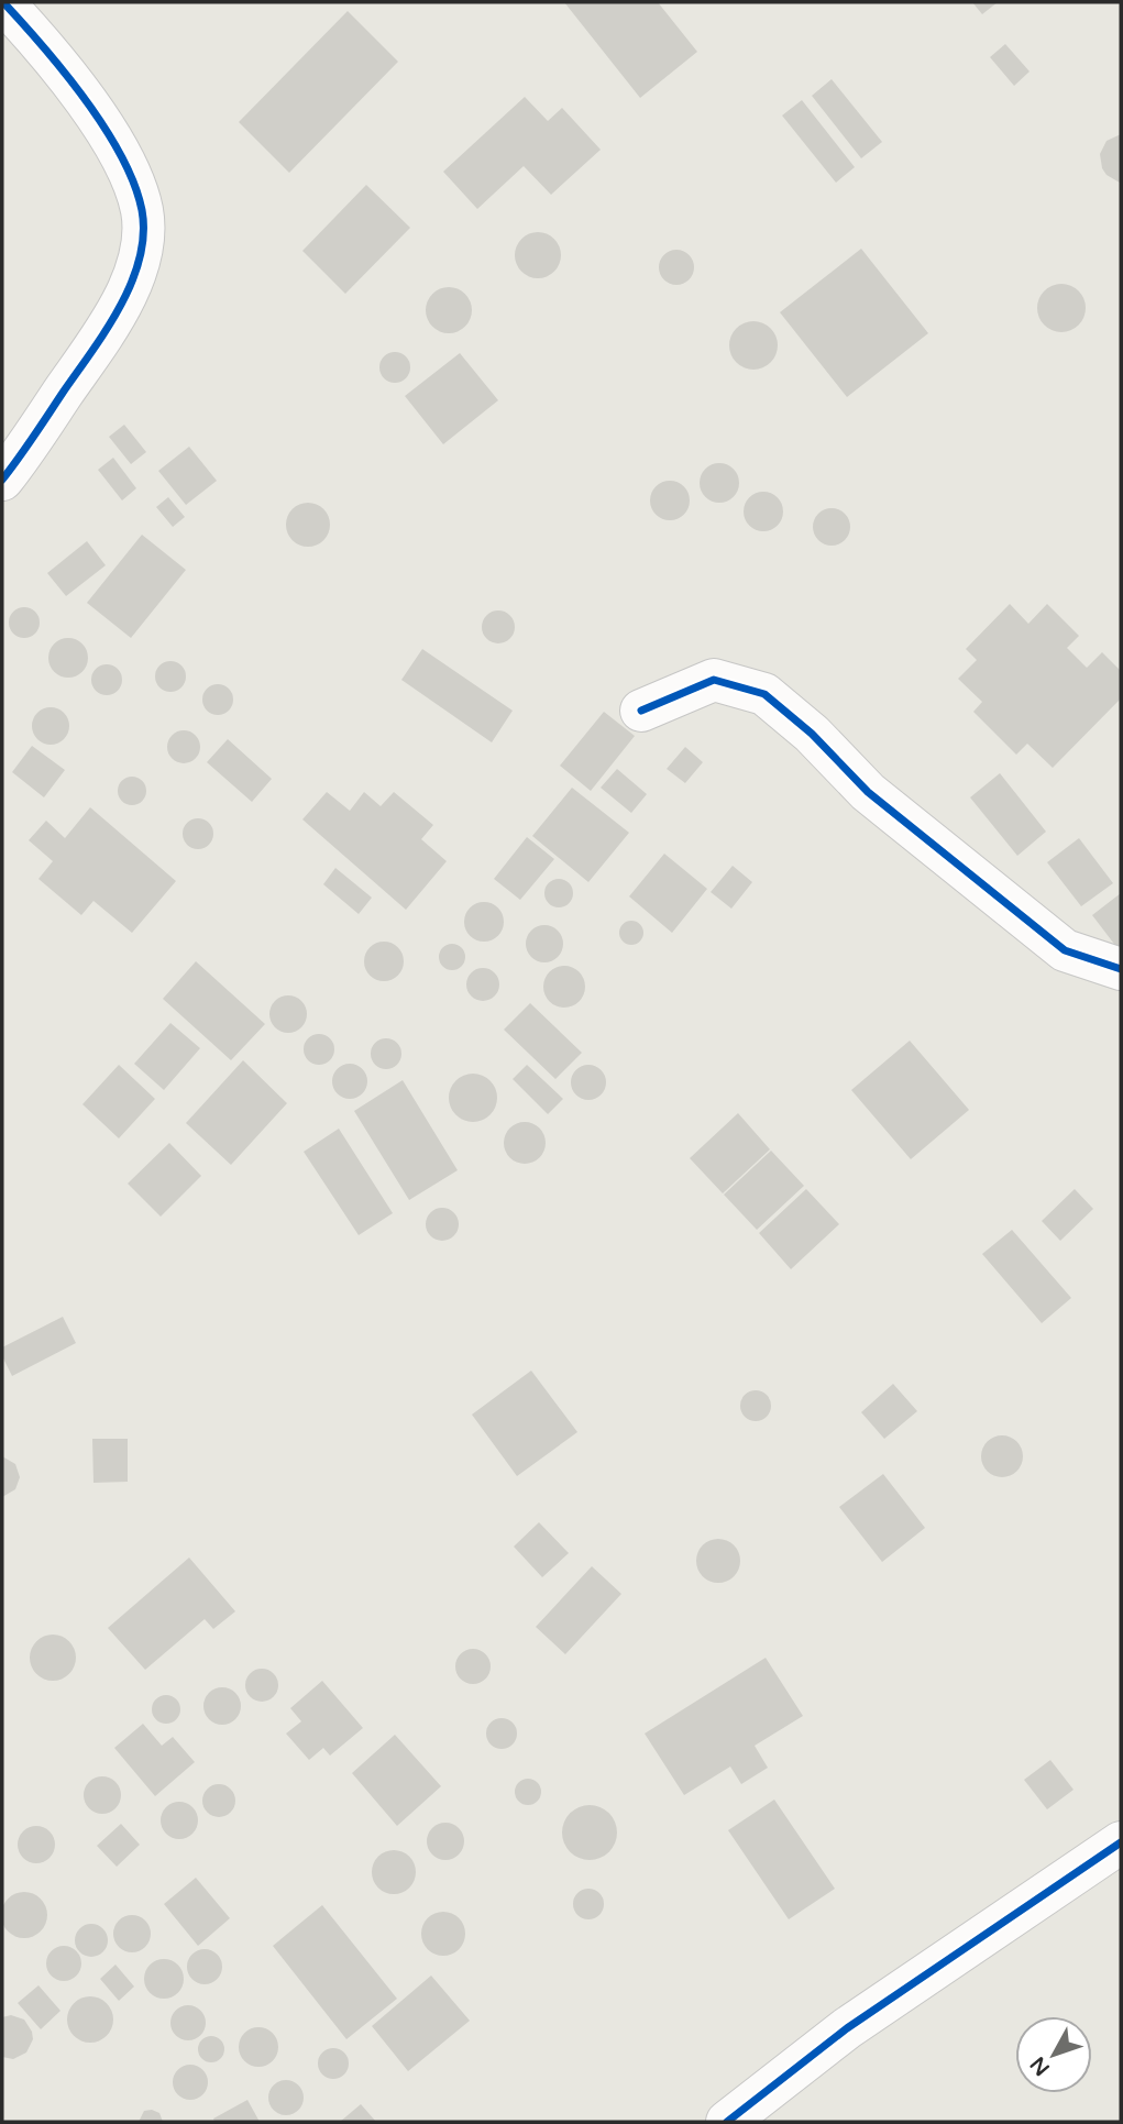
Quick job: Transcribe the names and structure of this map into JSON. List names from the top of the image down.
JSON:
{
  "north": "bottom left"
}
